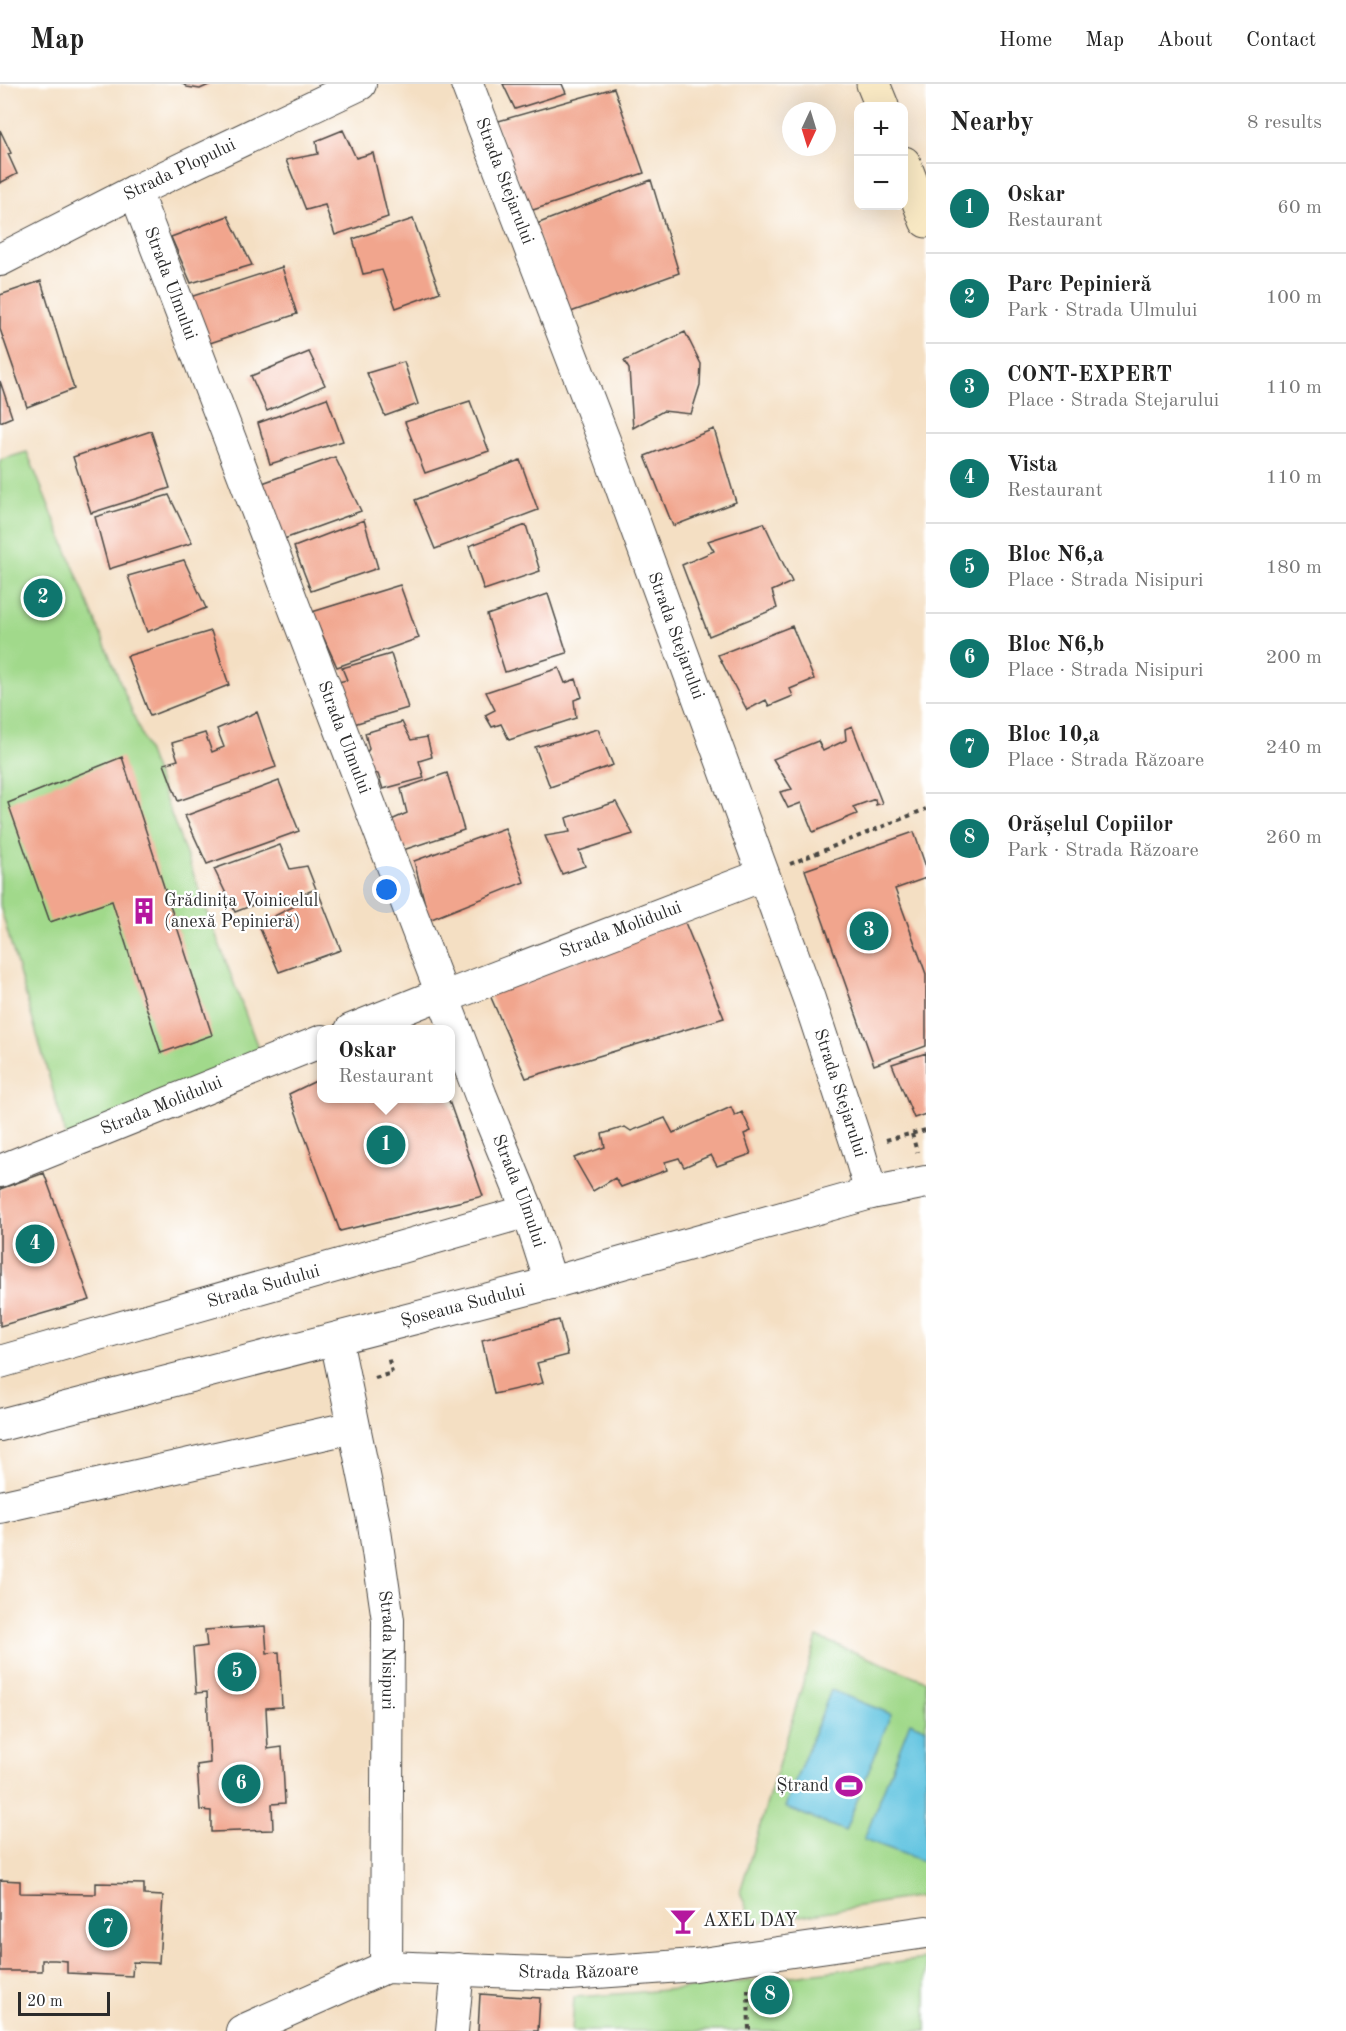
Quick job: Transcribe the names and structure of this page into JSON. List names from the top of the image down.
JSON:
{
  "streets": {
    "street": [
      "Strada Plopului",
      "Strada Stejarului",
      "Strada Ulmului",
      "Strada Molidului",
      "Strada Sudului",
      "Șoseaua Sudului",
      "Strada Nisipuri",
      "Strada Răzoare"
    ]
  },
  "crossings": [
    ["Strada Plopului", "Strada Ulmului"],
    ["Strada Stejarului", "Strada Molidului"],
    ["Strada Stejarului", "Șoseaua Sudului"],
    ["Strada Ulmului", "Strada Molidului"],
    ["Strada Ulmului", "Strada Sudului"],
    ["Strada Ulmului", "Șoseaua Sudului"],
    ["Șoseaua Sudului", "Strada Nisipuri"],
    ["Strada Nisipuri", "Strada Răzoare"]
  ],
  "places": {
    "building": ["Grădinița Voinicelul (anexă Pepinieră)"],
    "sports": ["Ștrand"],
    "bar": ["AXEL DAY"]
  },
  "scale_bar": "20 m",
  "north": "bottom",
  "page": {
    "header": "Map",
    "nav": [
      "Home",
      "Map",
      "About",
      "Contact"
    ],
    "heading": ["Nearby", "8 results"],
    "map_buttons": ["+", "−"],
    "list": [
      {
        "mark": "1",
        "name": "Oskar",
        "note": "Restaurant",
        "value": "60 m"
      },
      {
        "mark": "2",
        "name": "Parc Pepinieră",
        "note": "Park · Strada Ulmului",
        "value": "100 m"
      },
      {
        "mark": "3",
        "name": "CONT-EXPERT",
        "note": "Place · Strada Stejarului",
        "value": "110 m"
      },
      {
        "mark": "4",
        "name": "Vista",
        "note": "Restaurant",
        "value": "110 m"
      },
      {
        "mark": "5",
        "name": "Bloc N6,a",
        "note": "Place · Strada Nisipuri",
        "value": "180 m"
      },
      {
        "mark": "6",
        "name": "Bloc N6,b",
        "note": "Place · Strada Nisipuri",
        "value": "200 m"
      },
      {
        "mark": "7",
        "name": "Bloc 10,a",
        "note": "Place · Strada Răzoare",
        "value": "240 m"
      },
      {
        "mark": "8",
        "name": "Orășelul Copiilor",
        "note": "Park · Strada Răzoare",
        "value": "260 m"
      }
    ],
    "pins": [
      "2",
      "3",
      "1",
      "4",
      "5",
      "6",
      "7",
      "8"
    ],
    "popup": ["Oskar", "Restaurant"],
    "scale": "20 m"
  }
}
